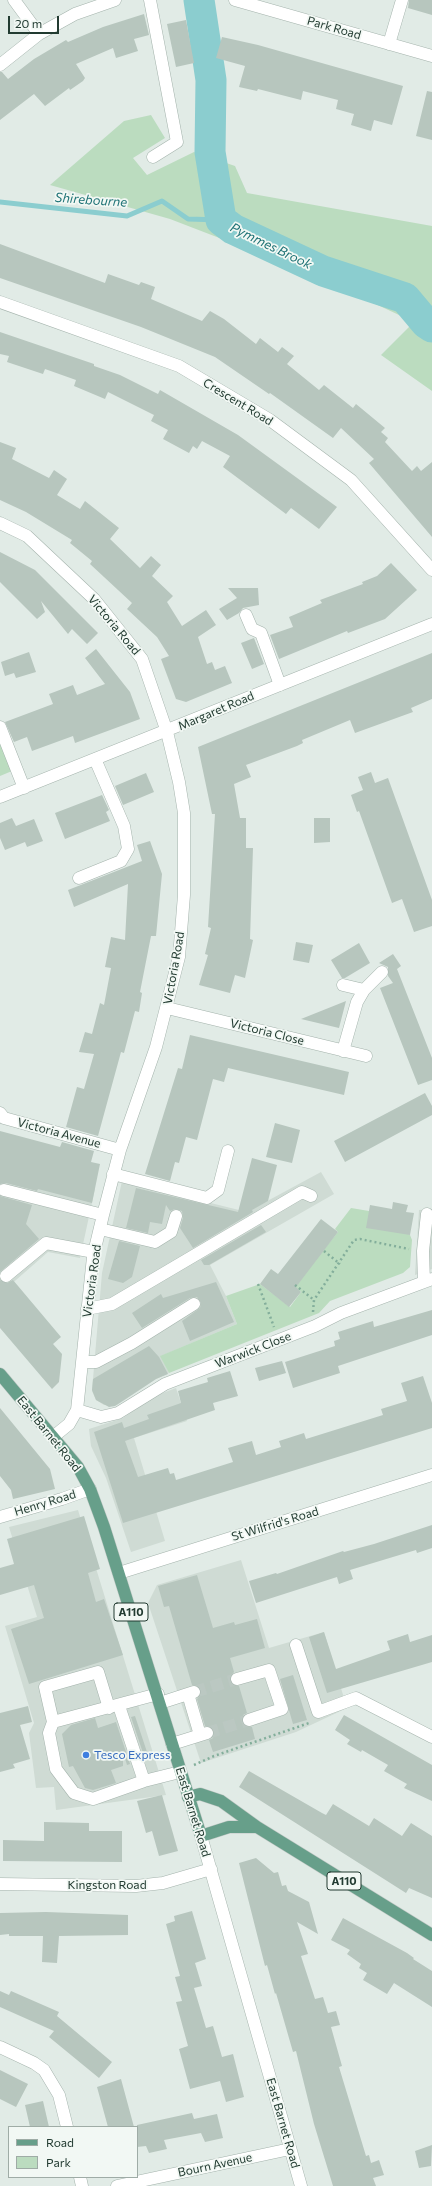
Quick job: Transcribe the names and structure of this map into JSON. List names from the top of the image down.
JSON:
{
  "streets": {
    "main road": ["East Barnet Road", "A110"],
    "street": [
      "Park Road",
      "Crescent Road",
      "Victoria Road",
      "Margaret Road",
      "Victoria Close",
      "Victoria Avenue",
      "Warwick Close",
      "Henry Road",
      "St Wilfrid's Road",
      "Kingston Road",
      "Bourn Avenue"
    ]
  },
  "crossings": [
    ["Victoria Road", "Margaret Road"],
    ["Victoria Road", "Victoria Close"],
    ["Victoria Road", "Victoria Avenue"],
    ["Victoria Road", "Warwick Close"],
    ["Victoria Road", "East Barnet Road"],
    ["East Barnet Road", "Henry Road"],
    ["East Barnet Road", "St Wilfrid's Road"],
    ["East Barnet Road", "A110"],
    ["East Barnet Road", "Kingston Road"],
    ["East Barnet Road", "Bourn Avenue"]
  ],
  "water": ["Shirebourne", "Pymmes Brook"],
  "places": ["Tesco Express"],
  "legend": ["Road", "Park"],
  "scale_bar": "20 m"
}
